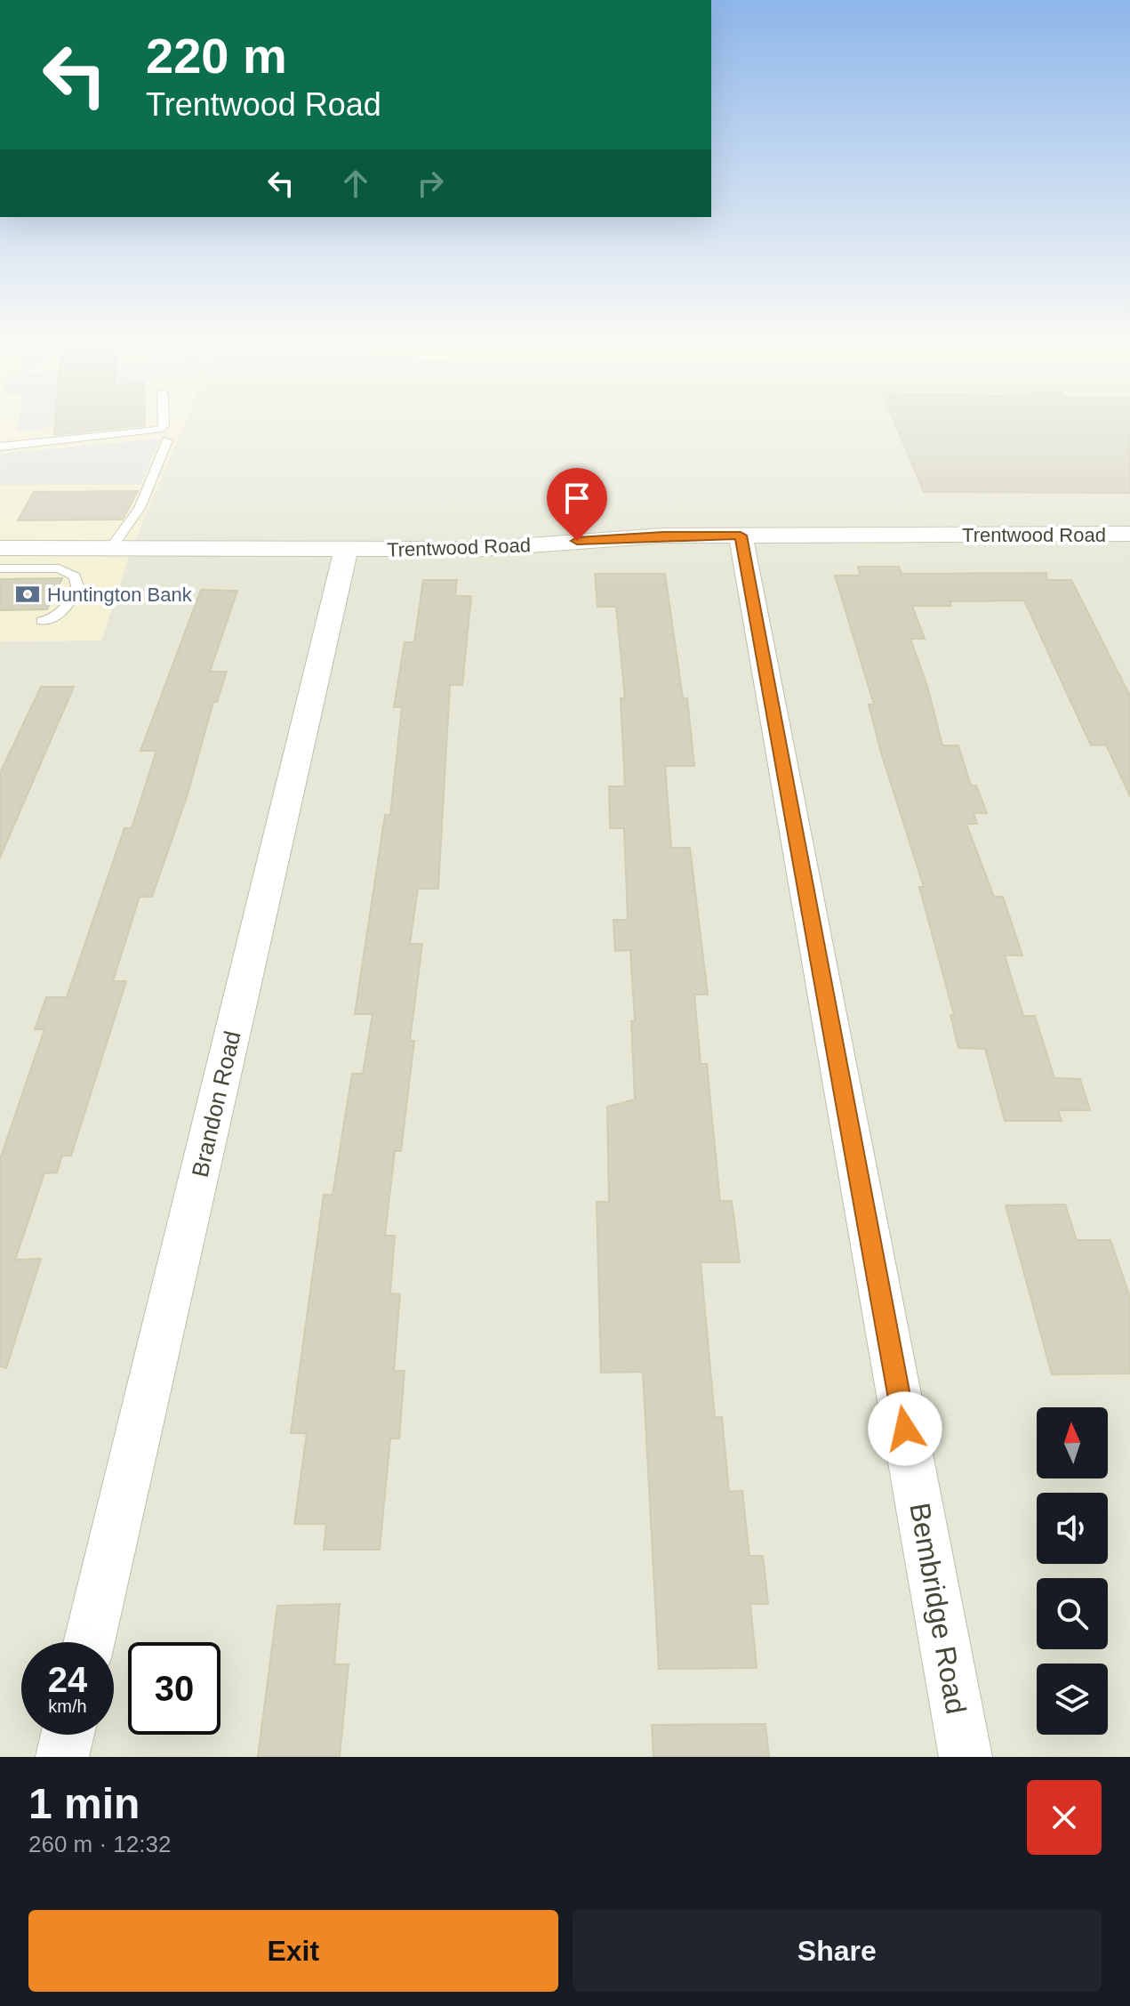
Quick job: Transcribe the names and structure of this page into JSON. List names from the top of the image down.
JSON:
{
  "streets": {
    "street": ["Trentwood Road", "Brandon Road", "Bembridge Road"]
  },
  "crossings": [
    ["Trentwood Road", "Brandon Road"],
    ["Trentwood Road", "Bembridge Road"]
  ],
  "places": {
    "bank": ["Huntington Bank"]
  },
  "north": "top",
  "page": {
    "turn": ["220 m", "Trentwood Road"],
    "speed": "24 km/h",
    "limit": "30",
    "heading": ["1 min", "260 m · 12:32"],
    "buttons": ["Exit", "Share"]
  }
}
